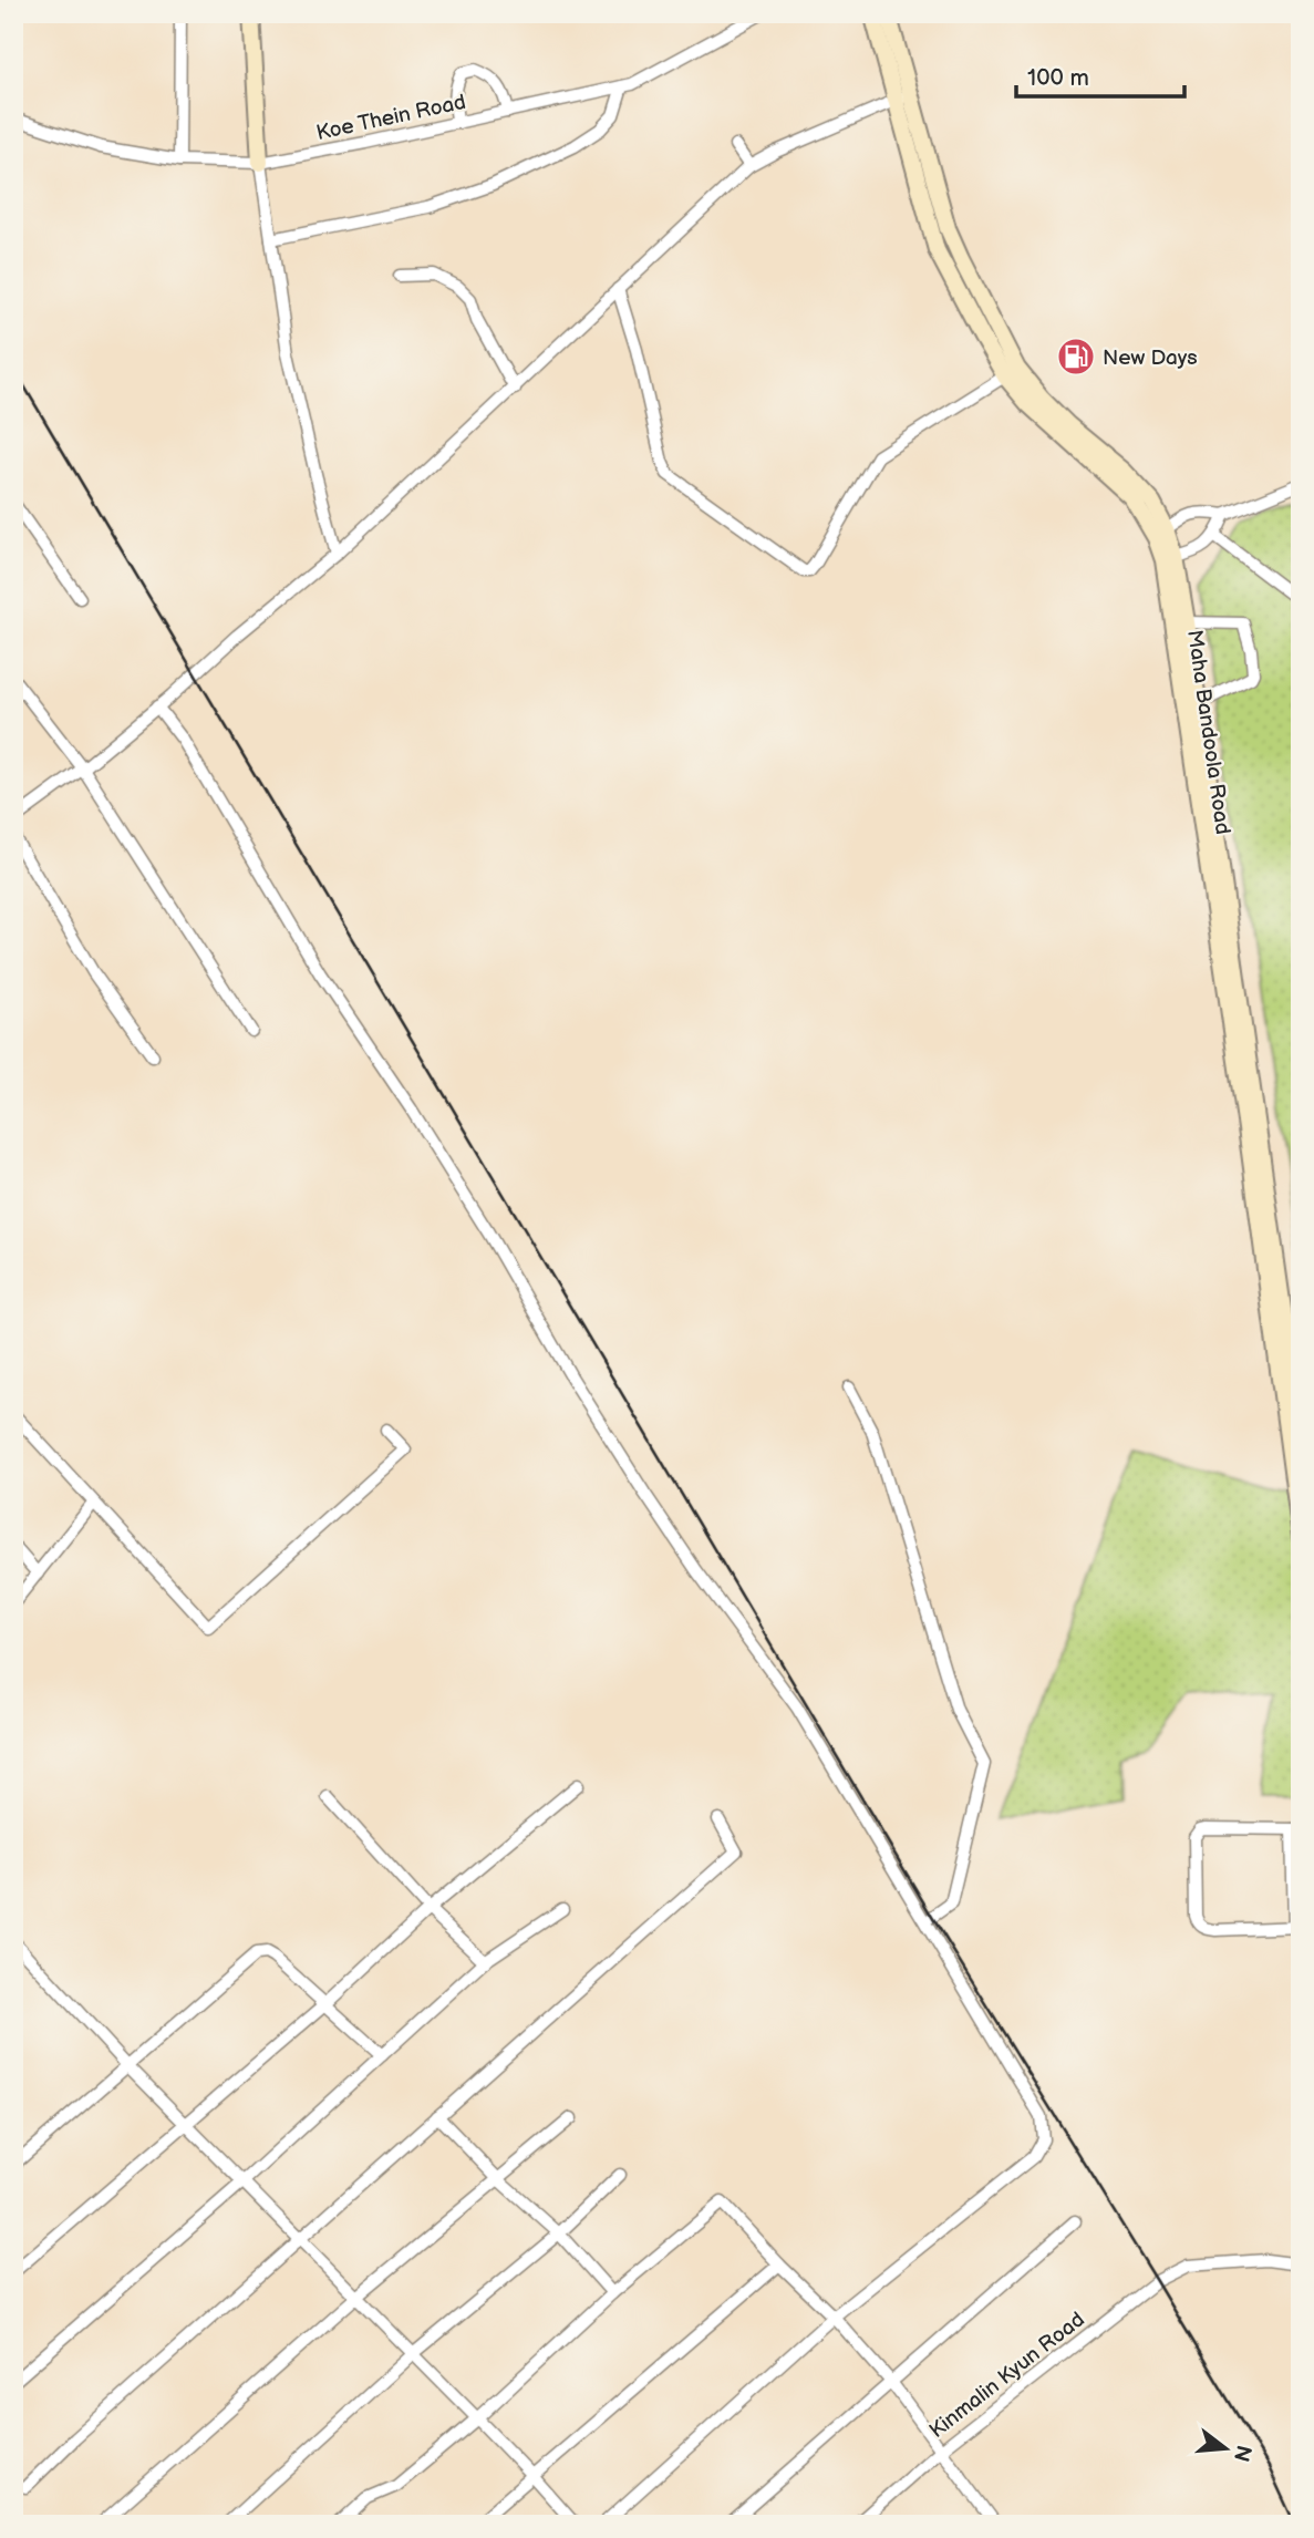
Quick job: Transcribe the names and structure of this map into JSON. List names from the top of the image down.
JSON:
{
  "streets": {
    "main road": ["Maha Bandoola Road"],
    "street": ["Koe Thein Road", "Kinmalin Kyun Road"]
  },
  "places": {
    "fuel station": ["New Days"]
  },
  "scale_bar": "100 m",
  "north": "right"
}
